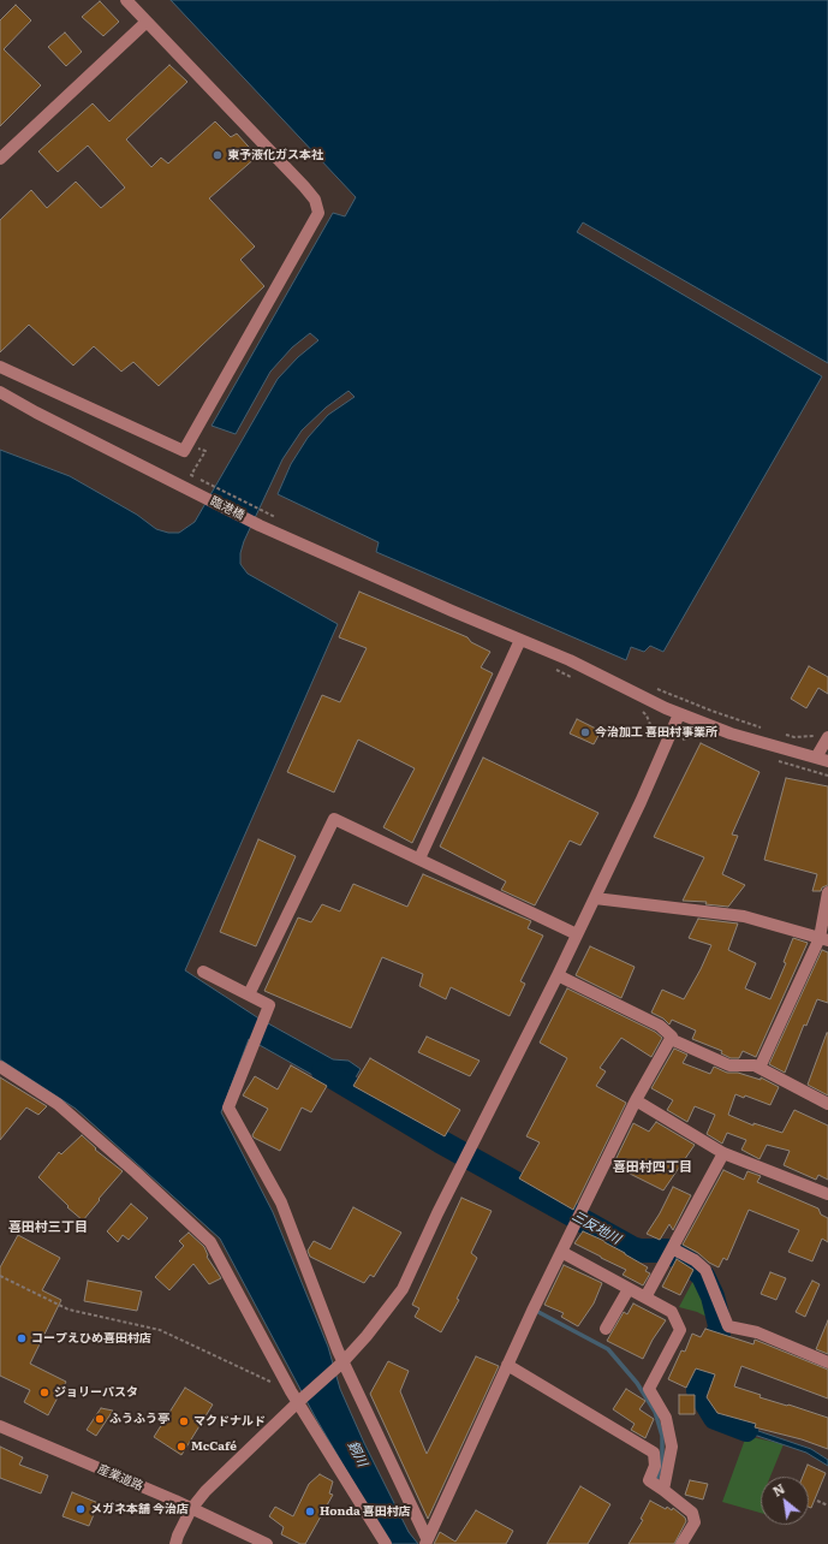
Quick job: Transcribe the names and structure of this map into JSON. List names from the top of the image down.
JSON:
{
  "streets": {
    "street": ["臨港橋", "産業道路"]
  },
  "districts": ["喜田村四丁目", "喜田村三丁目"],
  "water": ["三反地川", "銅川"],
  "places": [
    "東予液化ガス本社",
    "今治加工 喜田村事業所",
    "コープえひめ喜田村店",
    "ジョリーパスタ",
    "ふうふう亭",
    "マクドナルド",
    "McCafé",
    "メガネ本舗 今治店",
    "Honda 喜田村店"
  ],
  "north": "top left"
}
